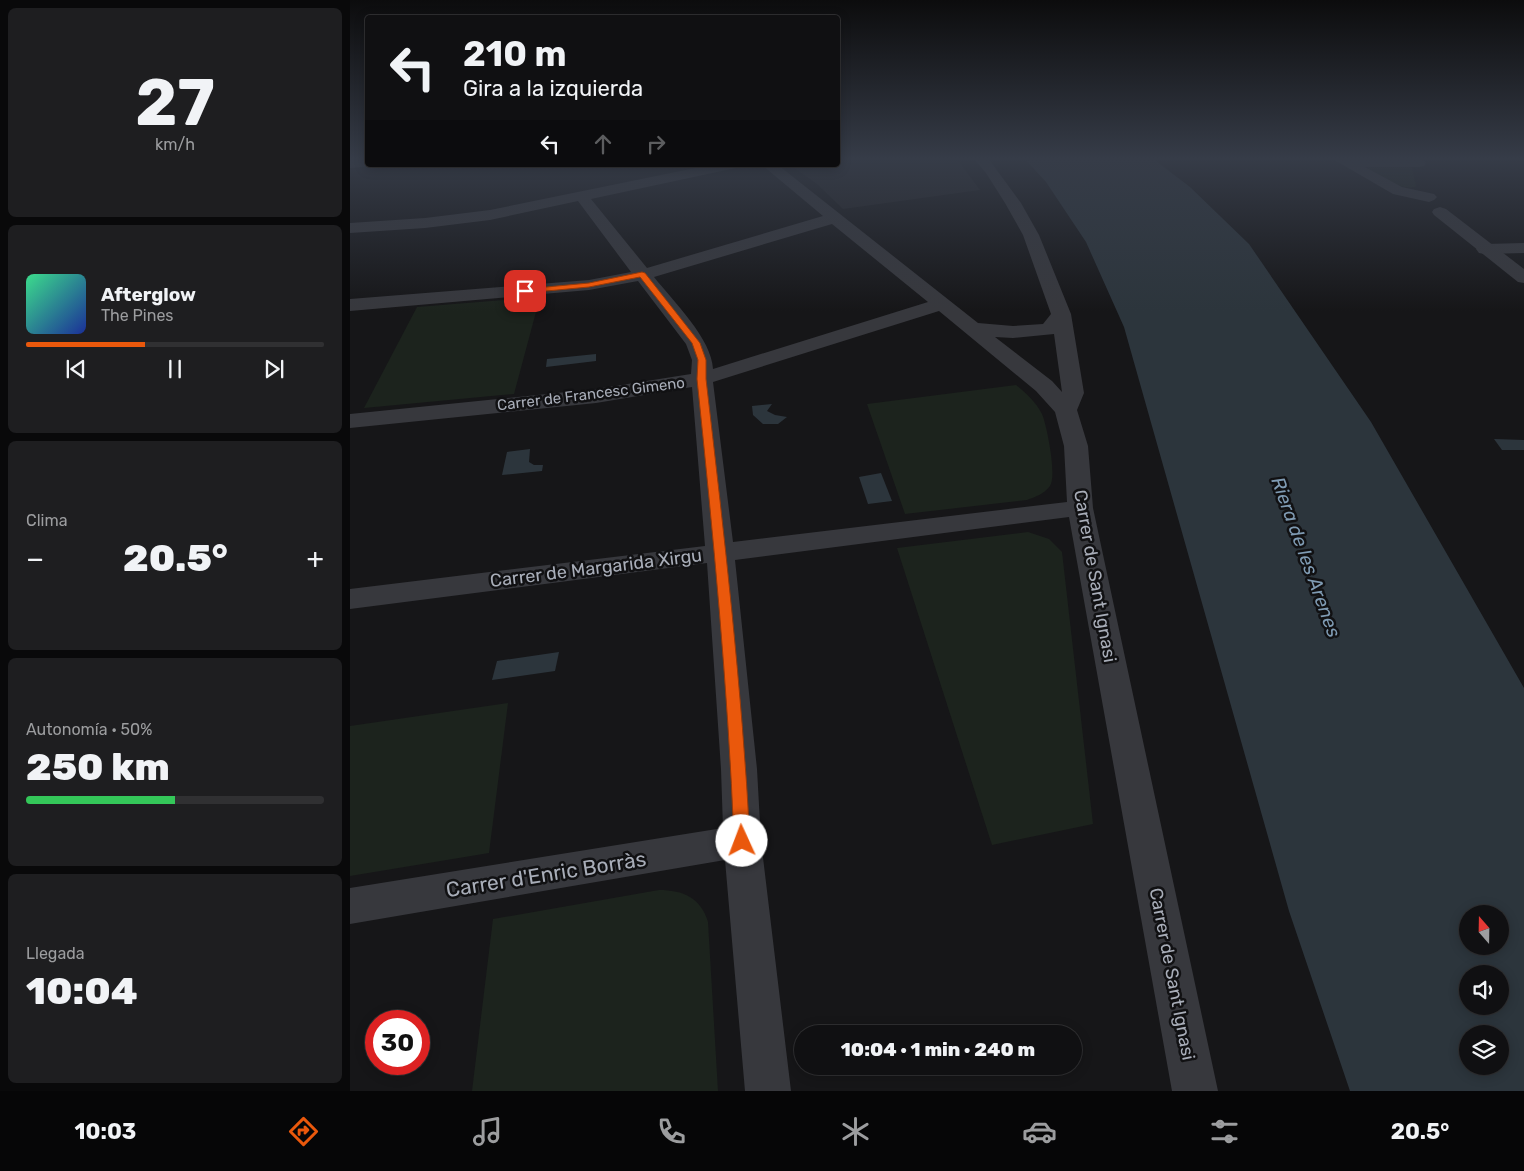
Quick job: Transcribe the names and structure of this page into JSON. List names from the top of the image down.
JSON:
{
  "streets": {
    "street": [
      "Carrer de Francesc Gimeno",
      "Carrer de Margarida Xirgu",
      "Carrer de Sant Ignasi",
      "Carrer d'Enric Borràs"
    ]
  },
  "crossings": [
    ["Carrer de Francesc Gimeno", "Carrer de Sant Ignasi"],
    ["Carrer de Margarida Xirgu", "Carrer de Sant Ignasi"]
  ],
  "water": ["Riera de les Arenes"],
  "north": "top",
  "page": {
    "tile": [
      ["27", "km/h"],
      "Clima",
      ["Autonomía · 50%", "250 km"],
      ["Llegada", "10:04"]
    ],
    "turn": ["210 m", "Gira a la izquierda"],
    "song": ["Afterglow", "The Pines"],
    "heat": ["−", "20.5°", "+"],
    "limit": "30",
    "trip": "10:04 · 1 min · 240 m",
    "tabs": ["10:03", "20.5°"]
  }
}
